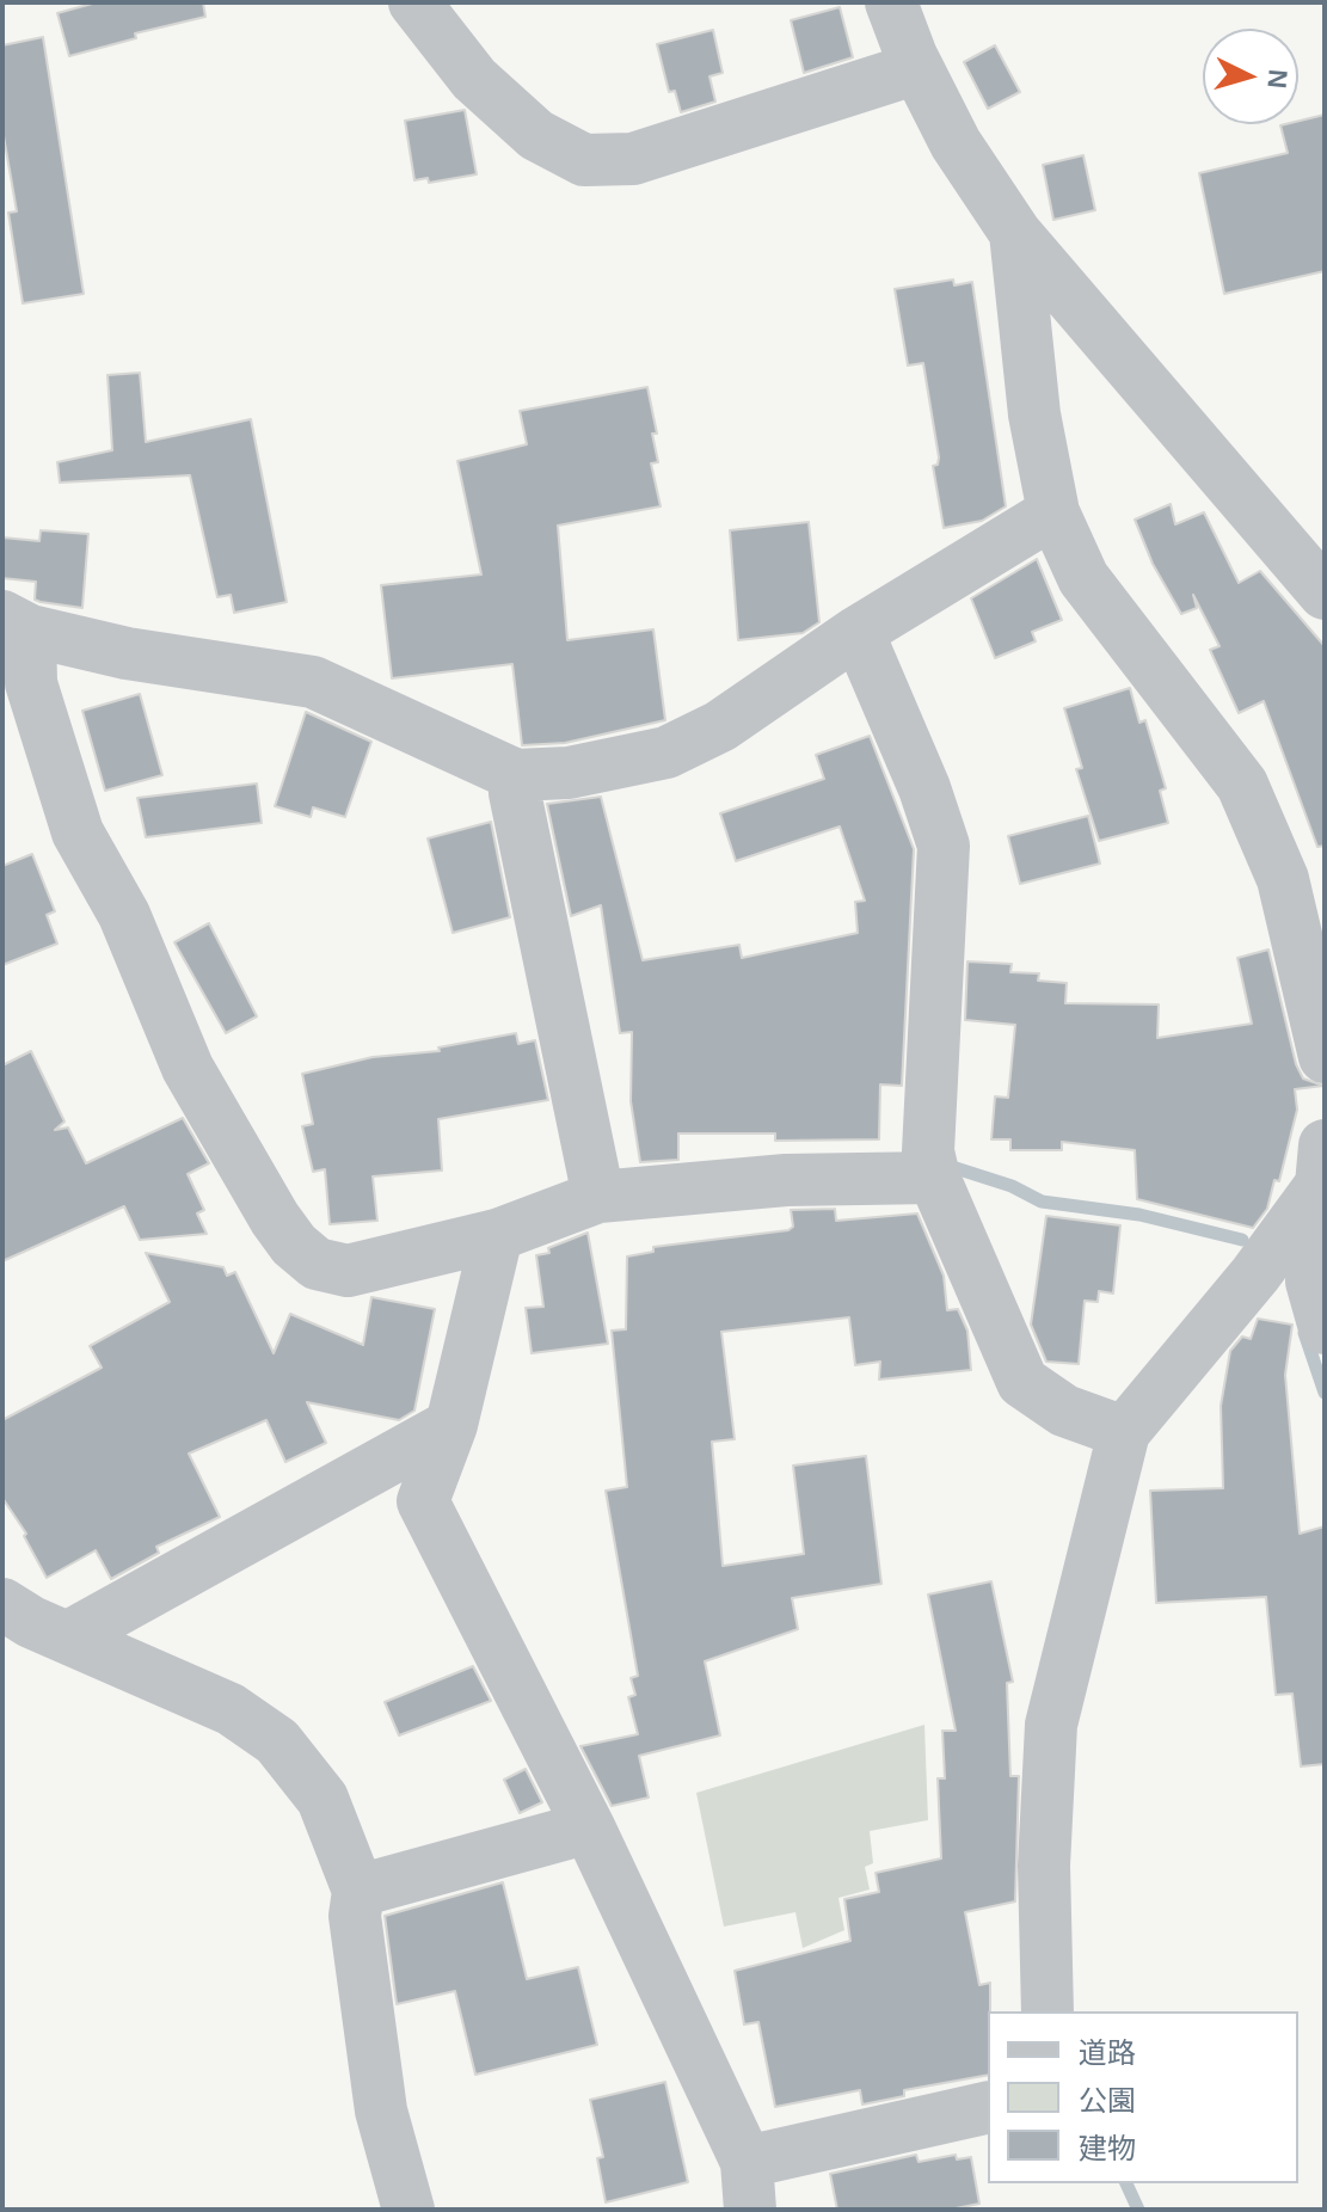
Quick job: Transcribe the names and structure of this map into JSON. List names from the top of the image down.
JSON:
{
  "legend": ["道路", "公園", "建物"],
  "north": "right"
}
